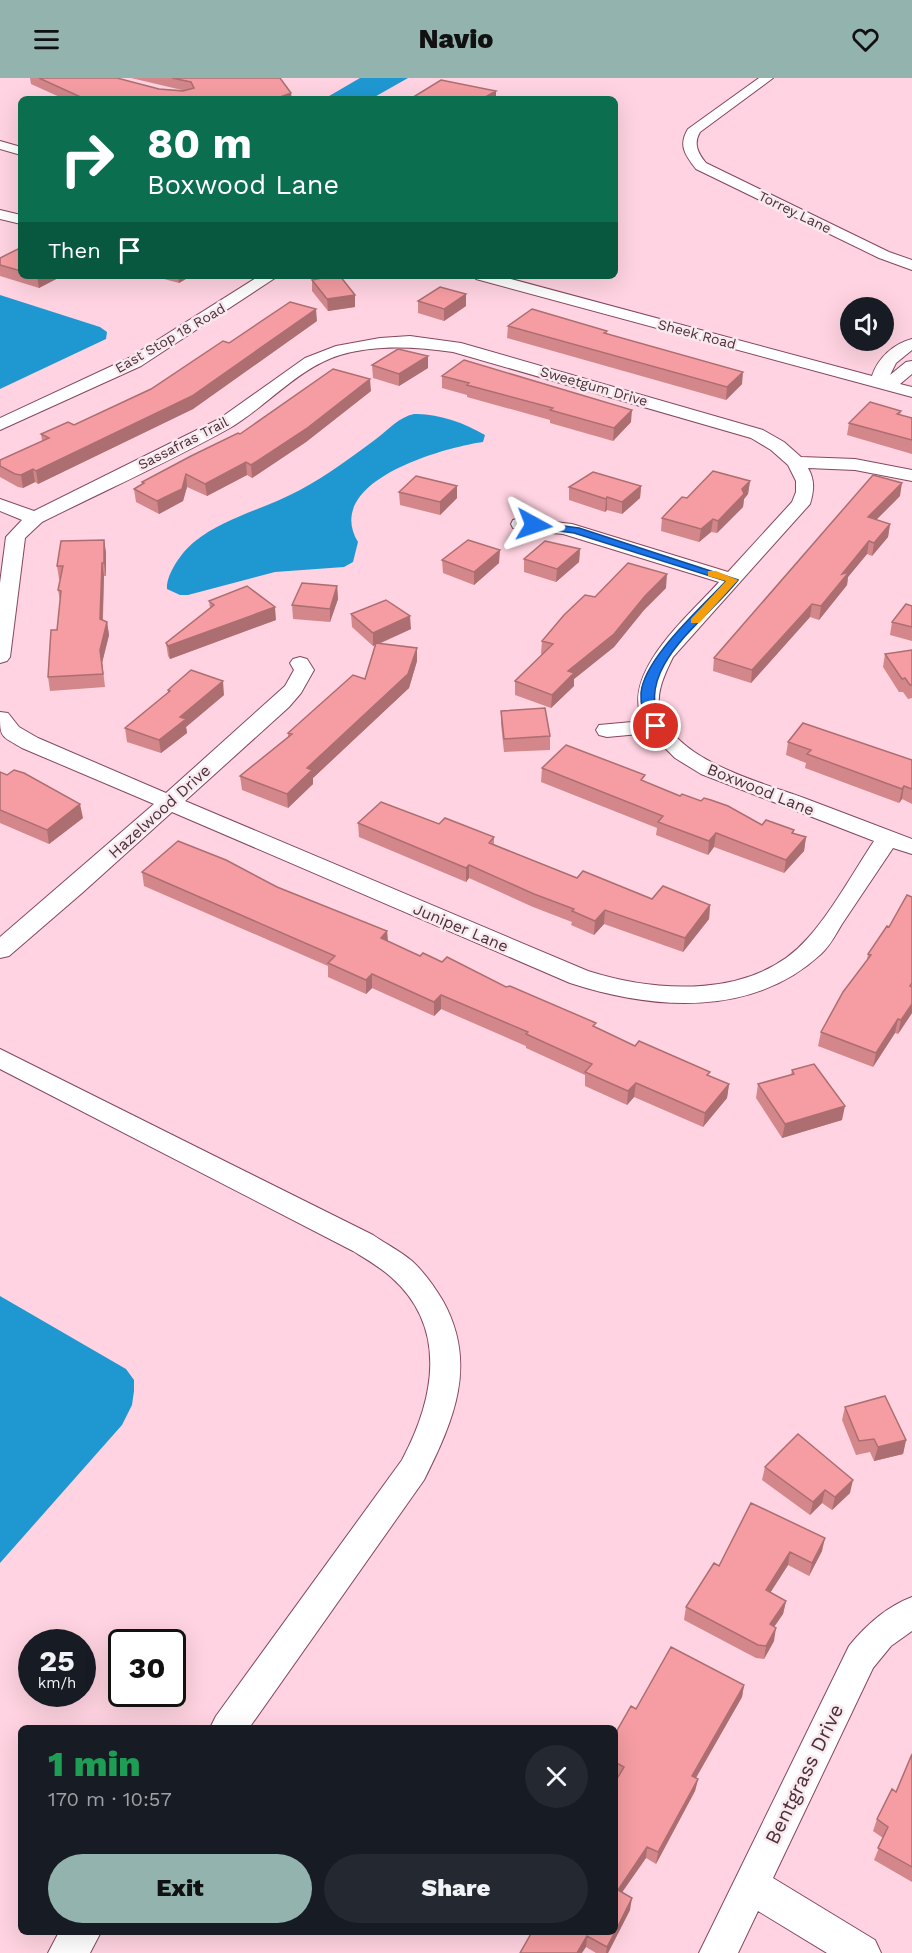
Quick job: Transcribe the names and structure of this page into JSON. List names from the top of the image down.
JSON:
{
  "streets": {
    "street": [
      "Torrey Lane",
      "Sheek Road",
      "East Stop 18 Road",
      "Sweetgum Drive",
      "Sassafras Trail",
      "Boxwood Lane",
      "Hazelwood Drive",
      "Juniper Lane",
      "Bentgrass Drive"
    ]
  },
  "crossings": [
    ["Sweetgum Drive", "Sassafras Trail"],
    ["Sweetgum Drive", "Boxwood Lane"],
    ["Boxwood Lane", "Juniper Lane"],
    ["Hazelwood Drive", "Juniper Lane"]
  ],
  "page": {
    "header": "Navio",
    "turn": ["80 m", "Boxwood Lane"],
    "then": "Then",
    "speed": "25 km/h",
    "limit": "30",
    "heading": ["1 min", "170 m · 10:57"],
    "buttons": ["Exit", "Share"]
  }
}
